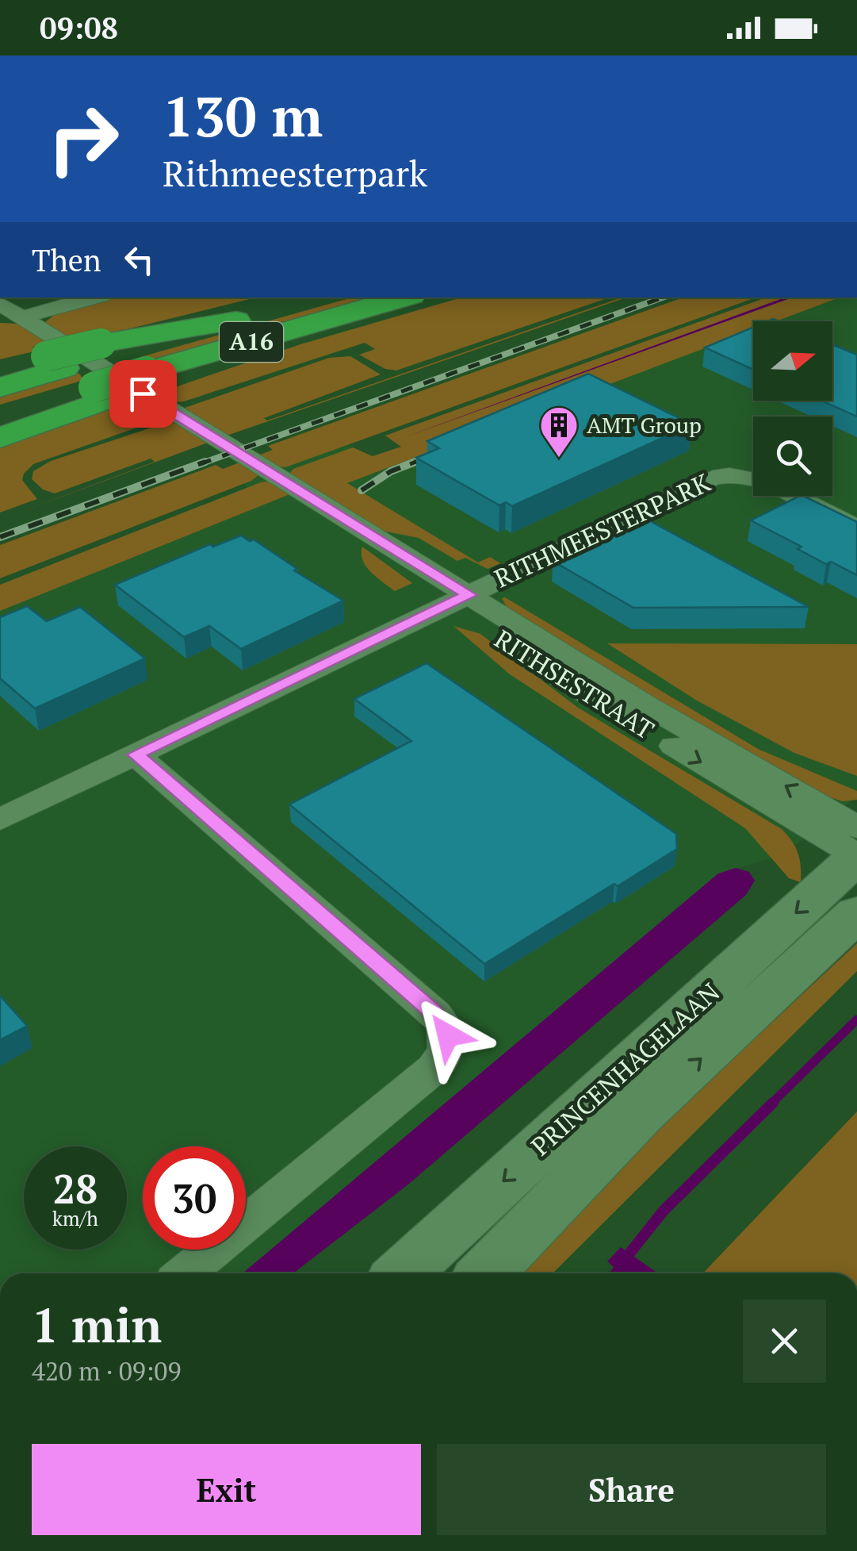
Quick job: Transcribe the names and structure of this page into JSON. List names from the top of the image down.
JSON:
{
  "streets": {
    "highway": ["A16"],
    "main road": ["PRINCENHAGELAAN"],
    "street": ["RITHMEESTERPARK", "RITHSESTRAAT"]
  },
  "crossings": [
    ["RITHMEESTERPARK", "RITHSESTRAAT"],
    ["RITHSESTRAAT", "PRINCENHAGELAAN"]
  ],
  "places": {
    "building": ["AMT Group"]
  },
  "north": "right",
  "page": {
    "status": "09:08",
    "turn": ["130 m", "Rithmeesterpark"],
    "then": "Then",
    "speed": "28 km/h",
    "limit": "30",
    "heading": ["1 min", "420 m · 09:09"],
    "buttons": ["Exit", "Share"]
  }
}
